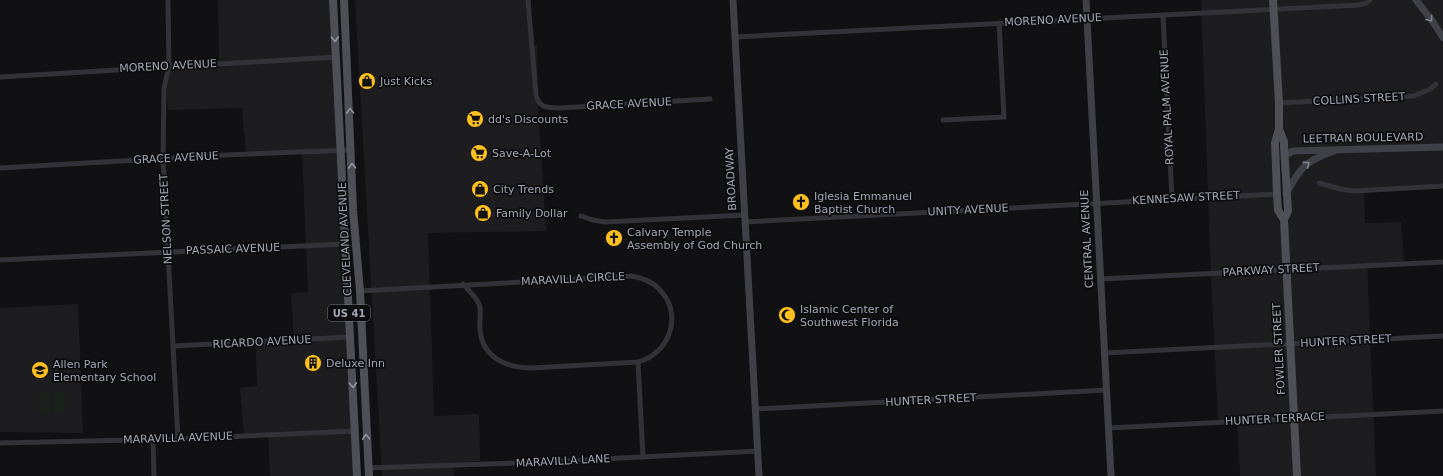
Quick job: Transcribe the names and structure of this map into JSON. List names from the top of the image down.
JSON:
{
  "streets": {
    "main road": ["CLEVELAND AVENUE", "US 41", "FOWLER STREET"],
    "street": [
      "MORENO AVENUE",
      "COLLINS STREET",
      "GRACE AVENUE",
      "ROYAL PALM AVENUE",
      "LEETRAN BOULEVARD",
      "BROADWAY",
      "KENNESAW STREET",
      "UNITY AVENUE",
      "NELSON STREET",
      "CENTRAL AVENUE",
      "PASSAIC AVENUE",
      "PARKWAY STREET",
      "MARAVILLA CIRCLE",
      "HUNTER STREET",
      "RICARDO AVENUE",
      "HUNTER TERRACE",
      "MARAVILLA AVENUE",
      "MARAVILLA LANE"
    ]
  },
  "crossings": [
    ["MORENO AVENUE", "ROYAL PALM AVENUE"],
    ["MORENO AVENUE", "BROADWAY"],
    ["MORENO AVENUE", "NELSON STREET"],
    ["MORENO AVENUE", "CLEVELAND AVENUE"],
    ["MORENO AVENUE", "CENTRAL AVENUE"],
    ["MORENO AVENUE", "FOWLER STREET"],
    ["COLLINS STREET", "FOWLER STREET"],
    ["GRACE AVENUE", "NELSON STREET"],
    ["GRACE AVENUE", "CLEVELAND AVENUE"],
    ["ROYAL PALM AVENUE", "KENNESAW STREET"],
    ["LEETRAN BOULEVARD", "FOWLER STREET"],
    ["BROADWAY", "UNITY AVENUE"],
    ["BROADWAY", "HUNTER STREET"],
    ["BROADWAY", "MARAVILLA LANE"],
    ["KENNESAW STREET", "UNITY AVENUE"],
    ["KENNESAW STREET", "CENTRAL AVENUE"],
    ["KENNESAW STREET", "FOWLER STREET"],
    ["UNITY AVENUE", "CENTRAL AVENUE"],
    ["NELSON STREET", "PASSAIC AVENUE"],
    ["NELSON STREET", "RICARDO AVENUE"],
    ["NELSON STREET", "MARAVILLA AVENUE"],
    ["CLEVELAND AVENUE", "PASSAIC AVENUE"],
    ["CLEVELAND AVENUE", "MARAVILLA CIRCLE"],
    ["CLEVELAND AVENUE", "RICARDO AVENUE"],
    ["CLEVELAND AVENUE", "MARAVILLA AVENUE"],
    ["CLEVELAND AVENUE", "MARAVILLA LANE"],
    ["CENTRAL AVENUE", "PARKWAY STREET"],
    ["CENTRAL AVENUE", "HUNTER STREET"],
    ["CENTRAL AVENUE", "HUNTER TERRACE"],
    ["PARKWAY STREET", "FOWLER STREET"],
    ["HUNTER STREET", "FOWLER STREET"],
    ["FOWLER STREET", "HUNTER TERRACE"]
  ],
  "places": {
    "shop": ["Just Kicks", "City Trends", "Family Dollar"],
    "supermarket": ["dd's Discounts", "Save-A-Lot"],
    "church": ["Iglesia Emmanuel Baptist Church", "Calvary Temple Assembly of God Church"],
    "mosque": ["Islamic Center of Southwest Florida"],
    "building": ["Deluxe Inn"],
    "school or university": ["Allen Park Elementary School"]
  }
}
